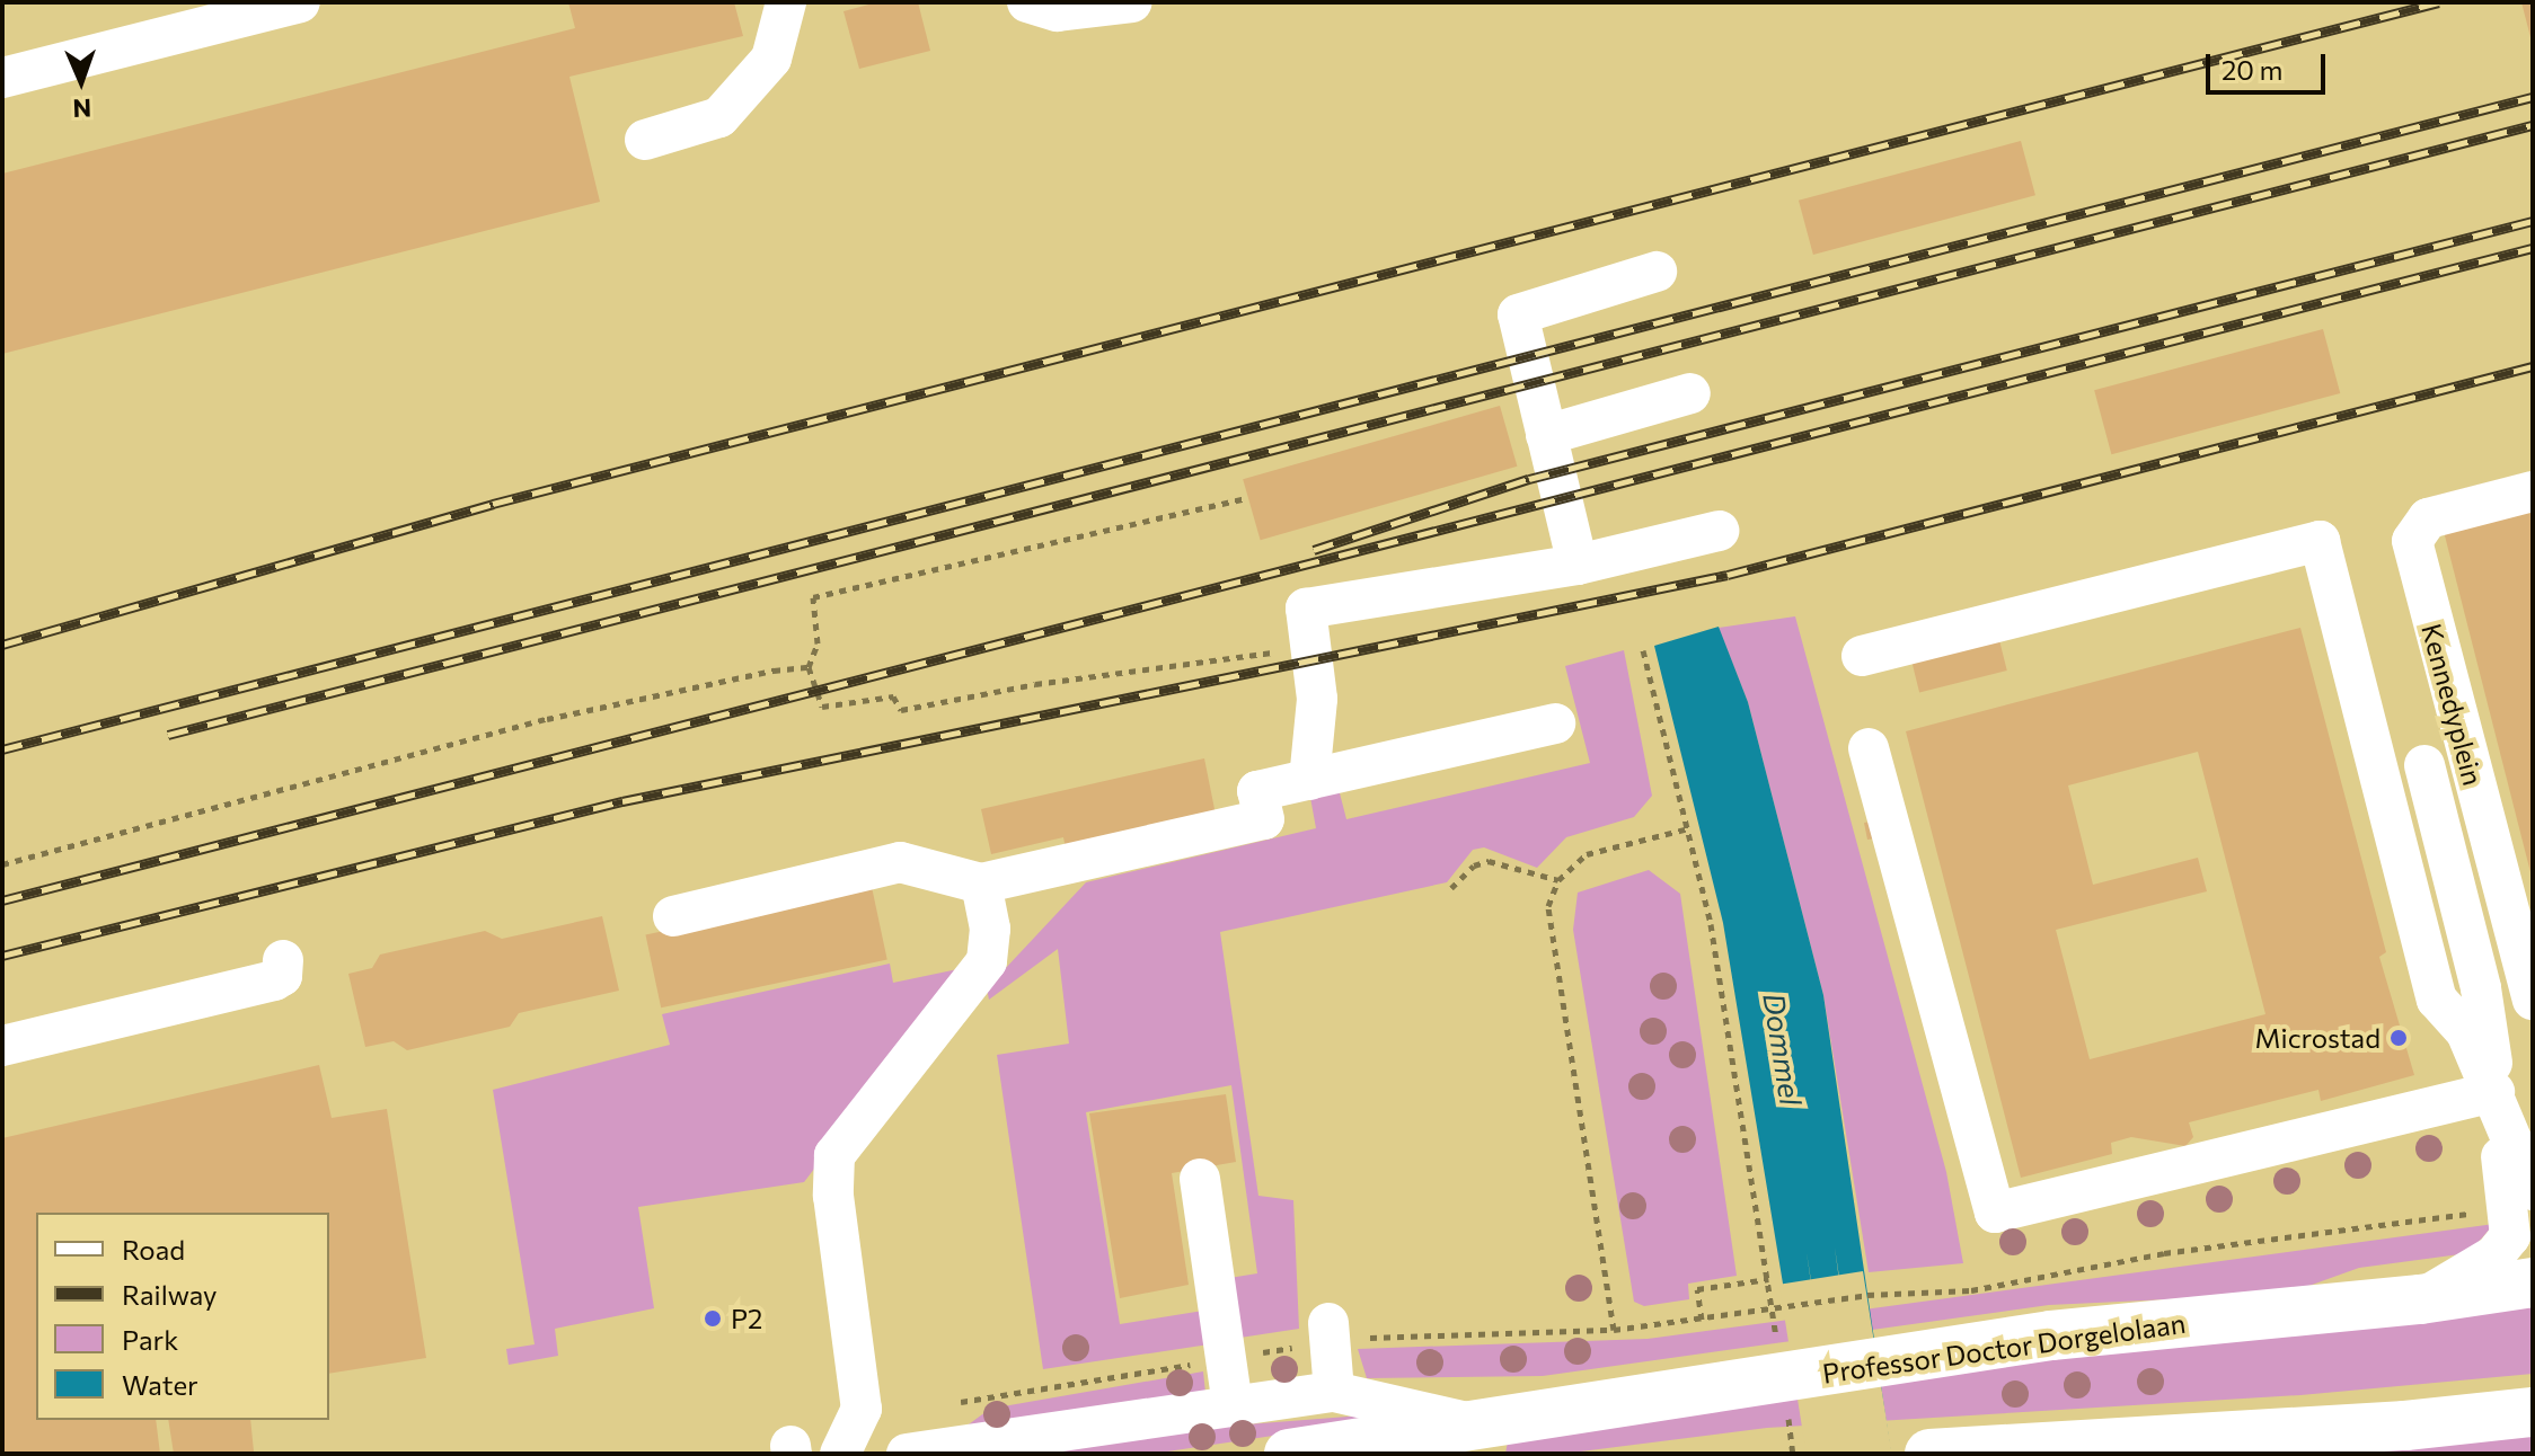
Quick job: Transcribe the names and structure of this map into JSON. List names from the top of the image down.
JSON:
{
  "streets": {
    "main road": ["Professor Doctor Dorgelolaan"],
    "street": ["Kennedyplein"]
  },
  "water": ["Dommel"],
  "places": ["Microstad", "P2"],
  "legend": [
    "Road",
    "Railway",
    "Park",
    "Water"
  ],
  "scale_bar": "20 m",
  "north": "bottom"
}
